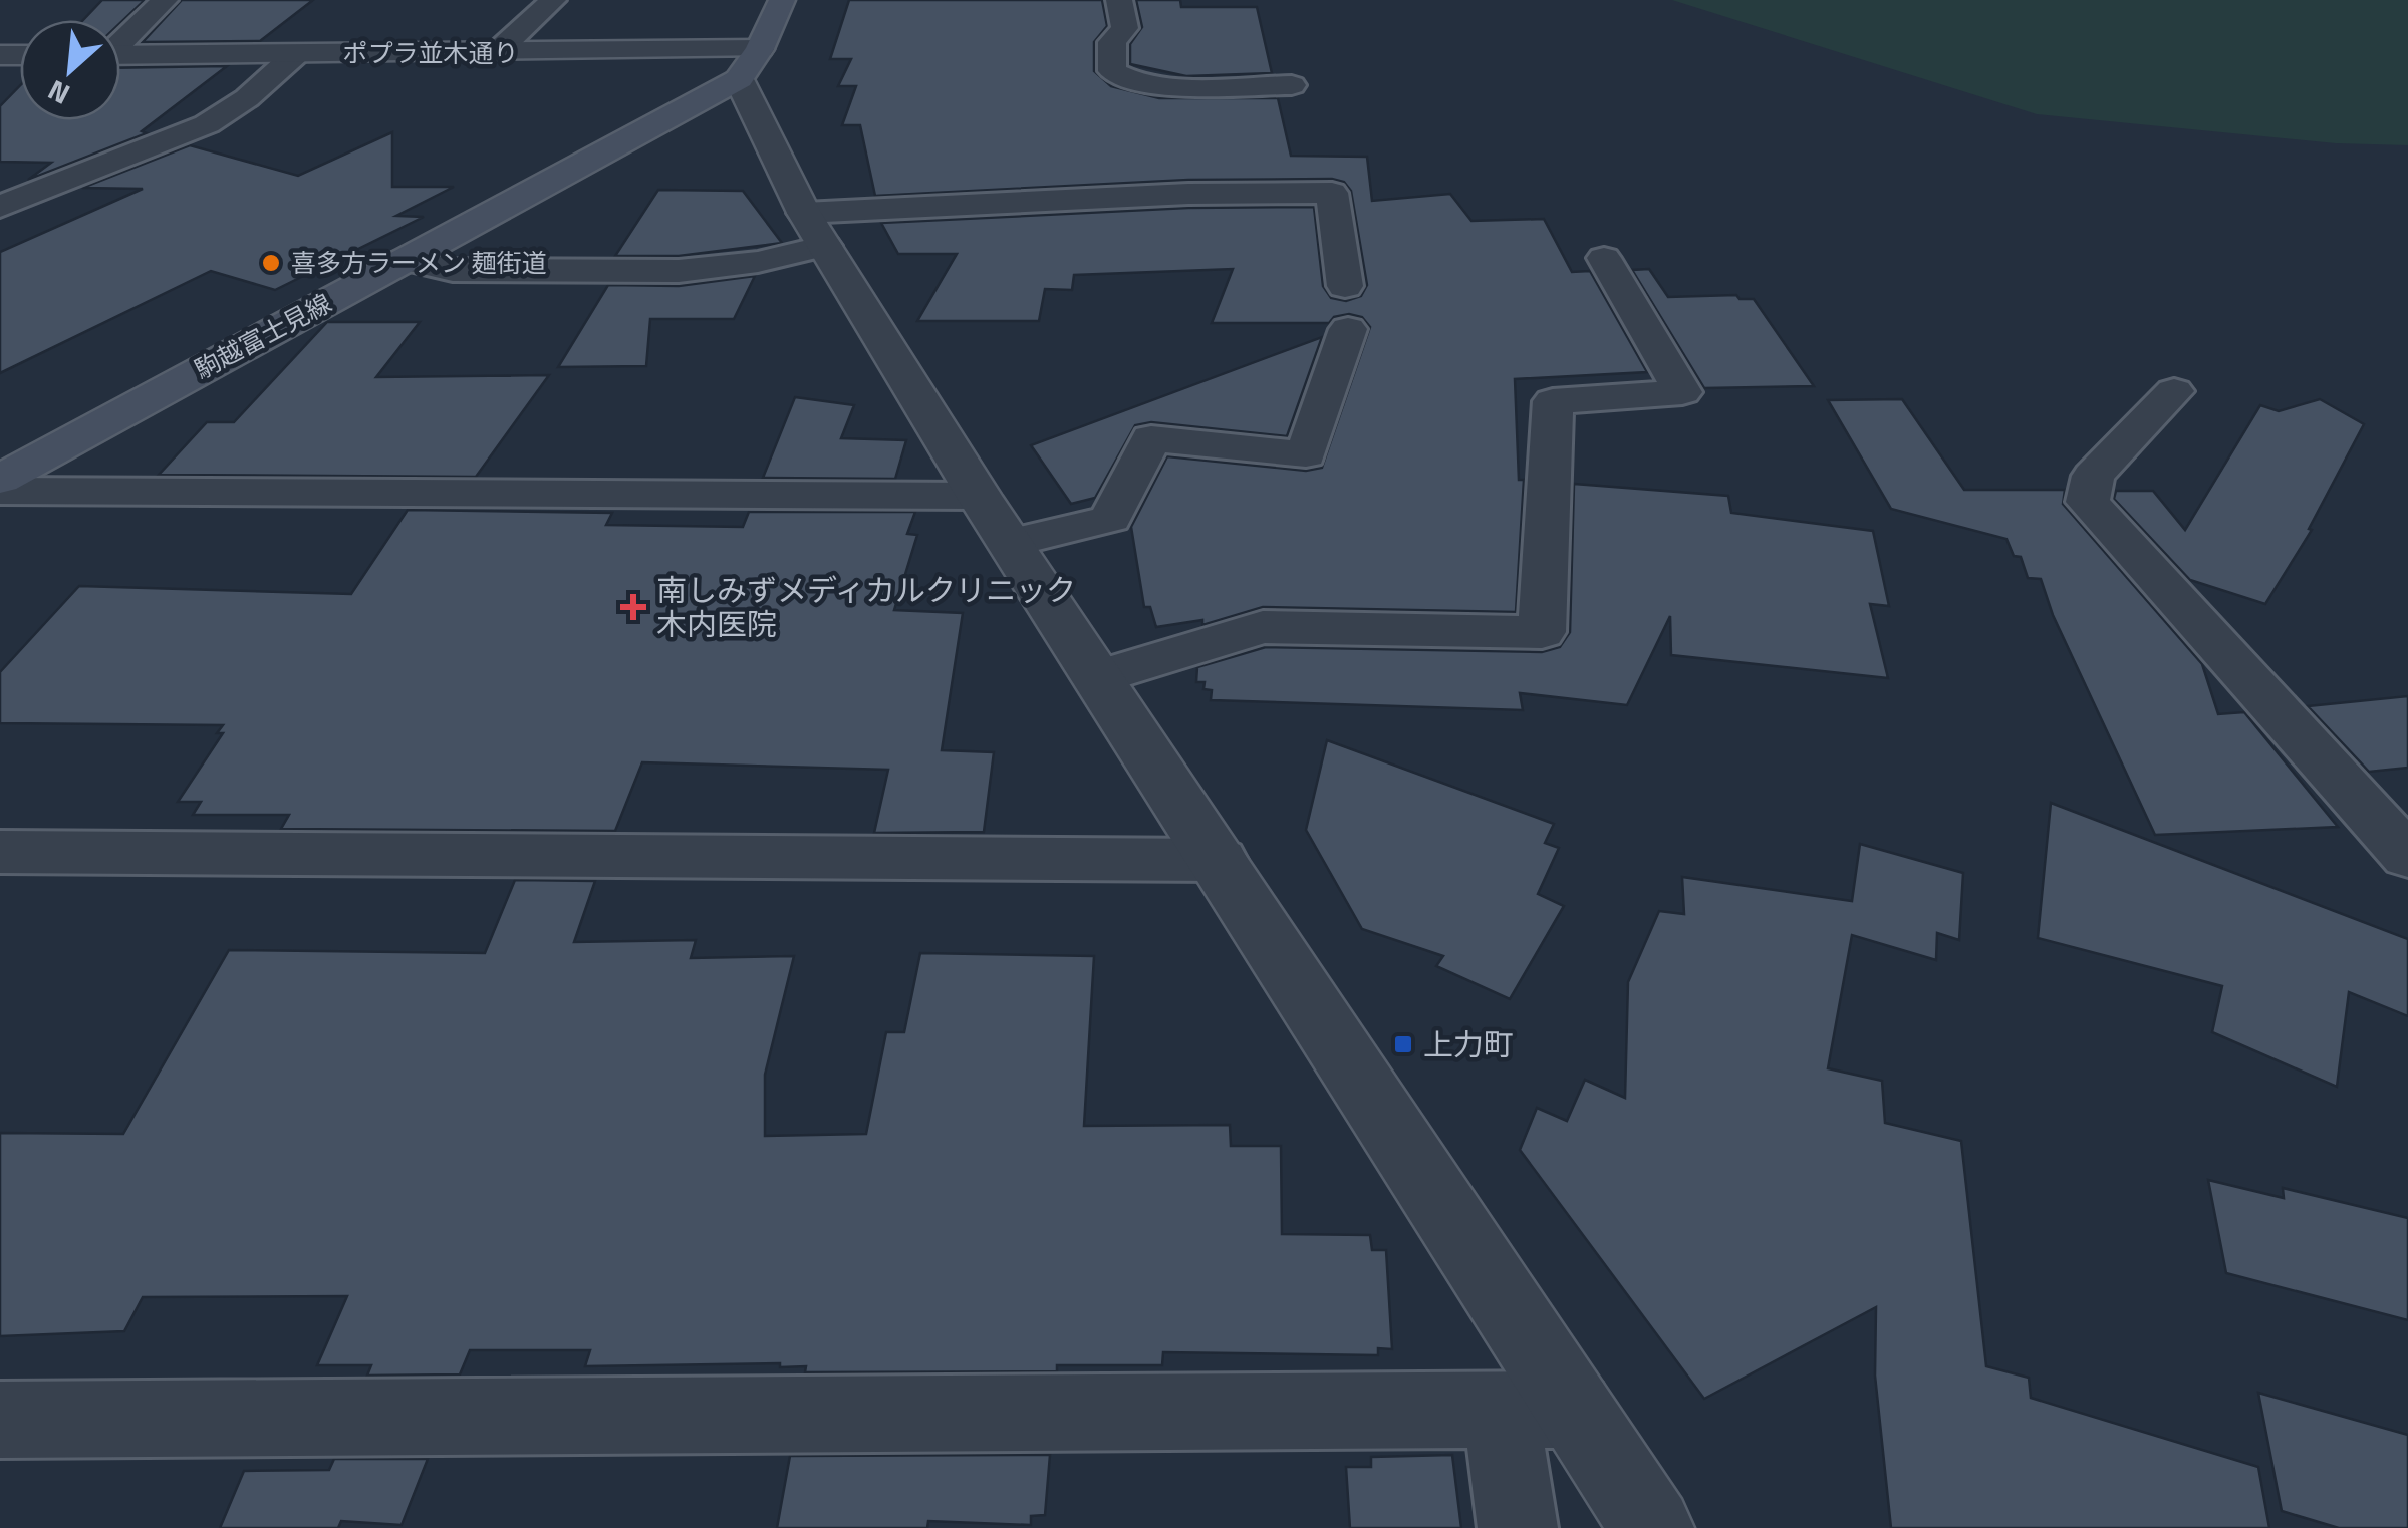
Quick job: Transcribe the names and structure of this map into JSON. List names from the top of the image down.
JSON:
{
  "streets": {
    "main road": ["駒越富士見線"],
    "street": ["ポプラ並木通り"]
  },
  "crossings": [
    ["ポプラ並木通り", "駒越富士見線"]
  ],
  "places": {
    "other": ["喜多方ラーメン 麺街道"],
    "health": ["南しみずメディカルクリニック 木内医院"],
    "transit": ["上力町"]
  },
  "north": "bottom left"
}
